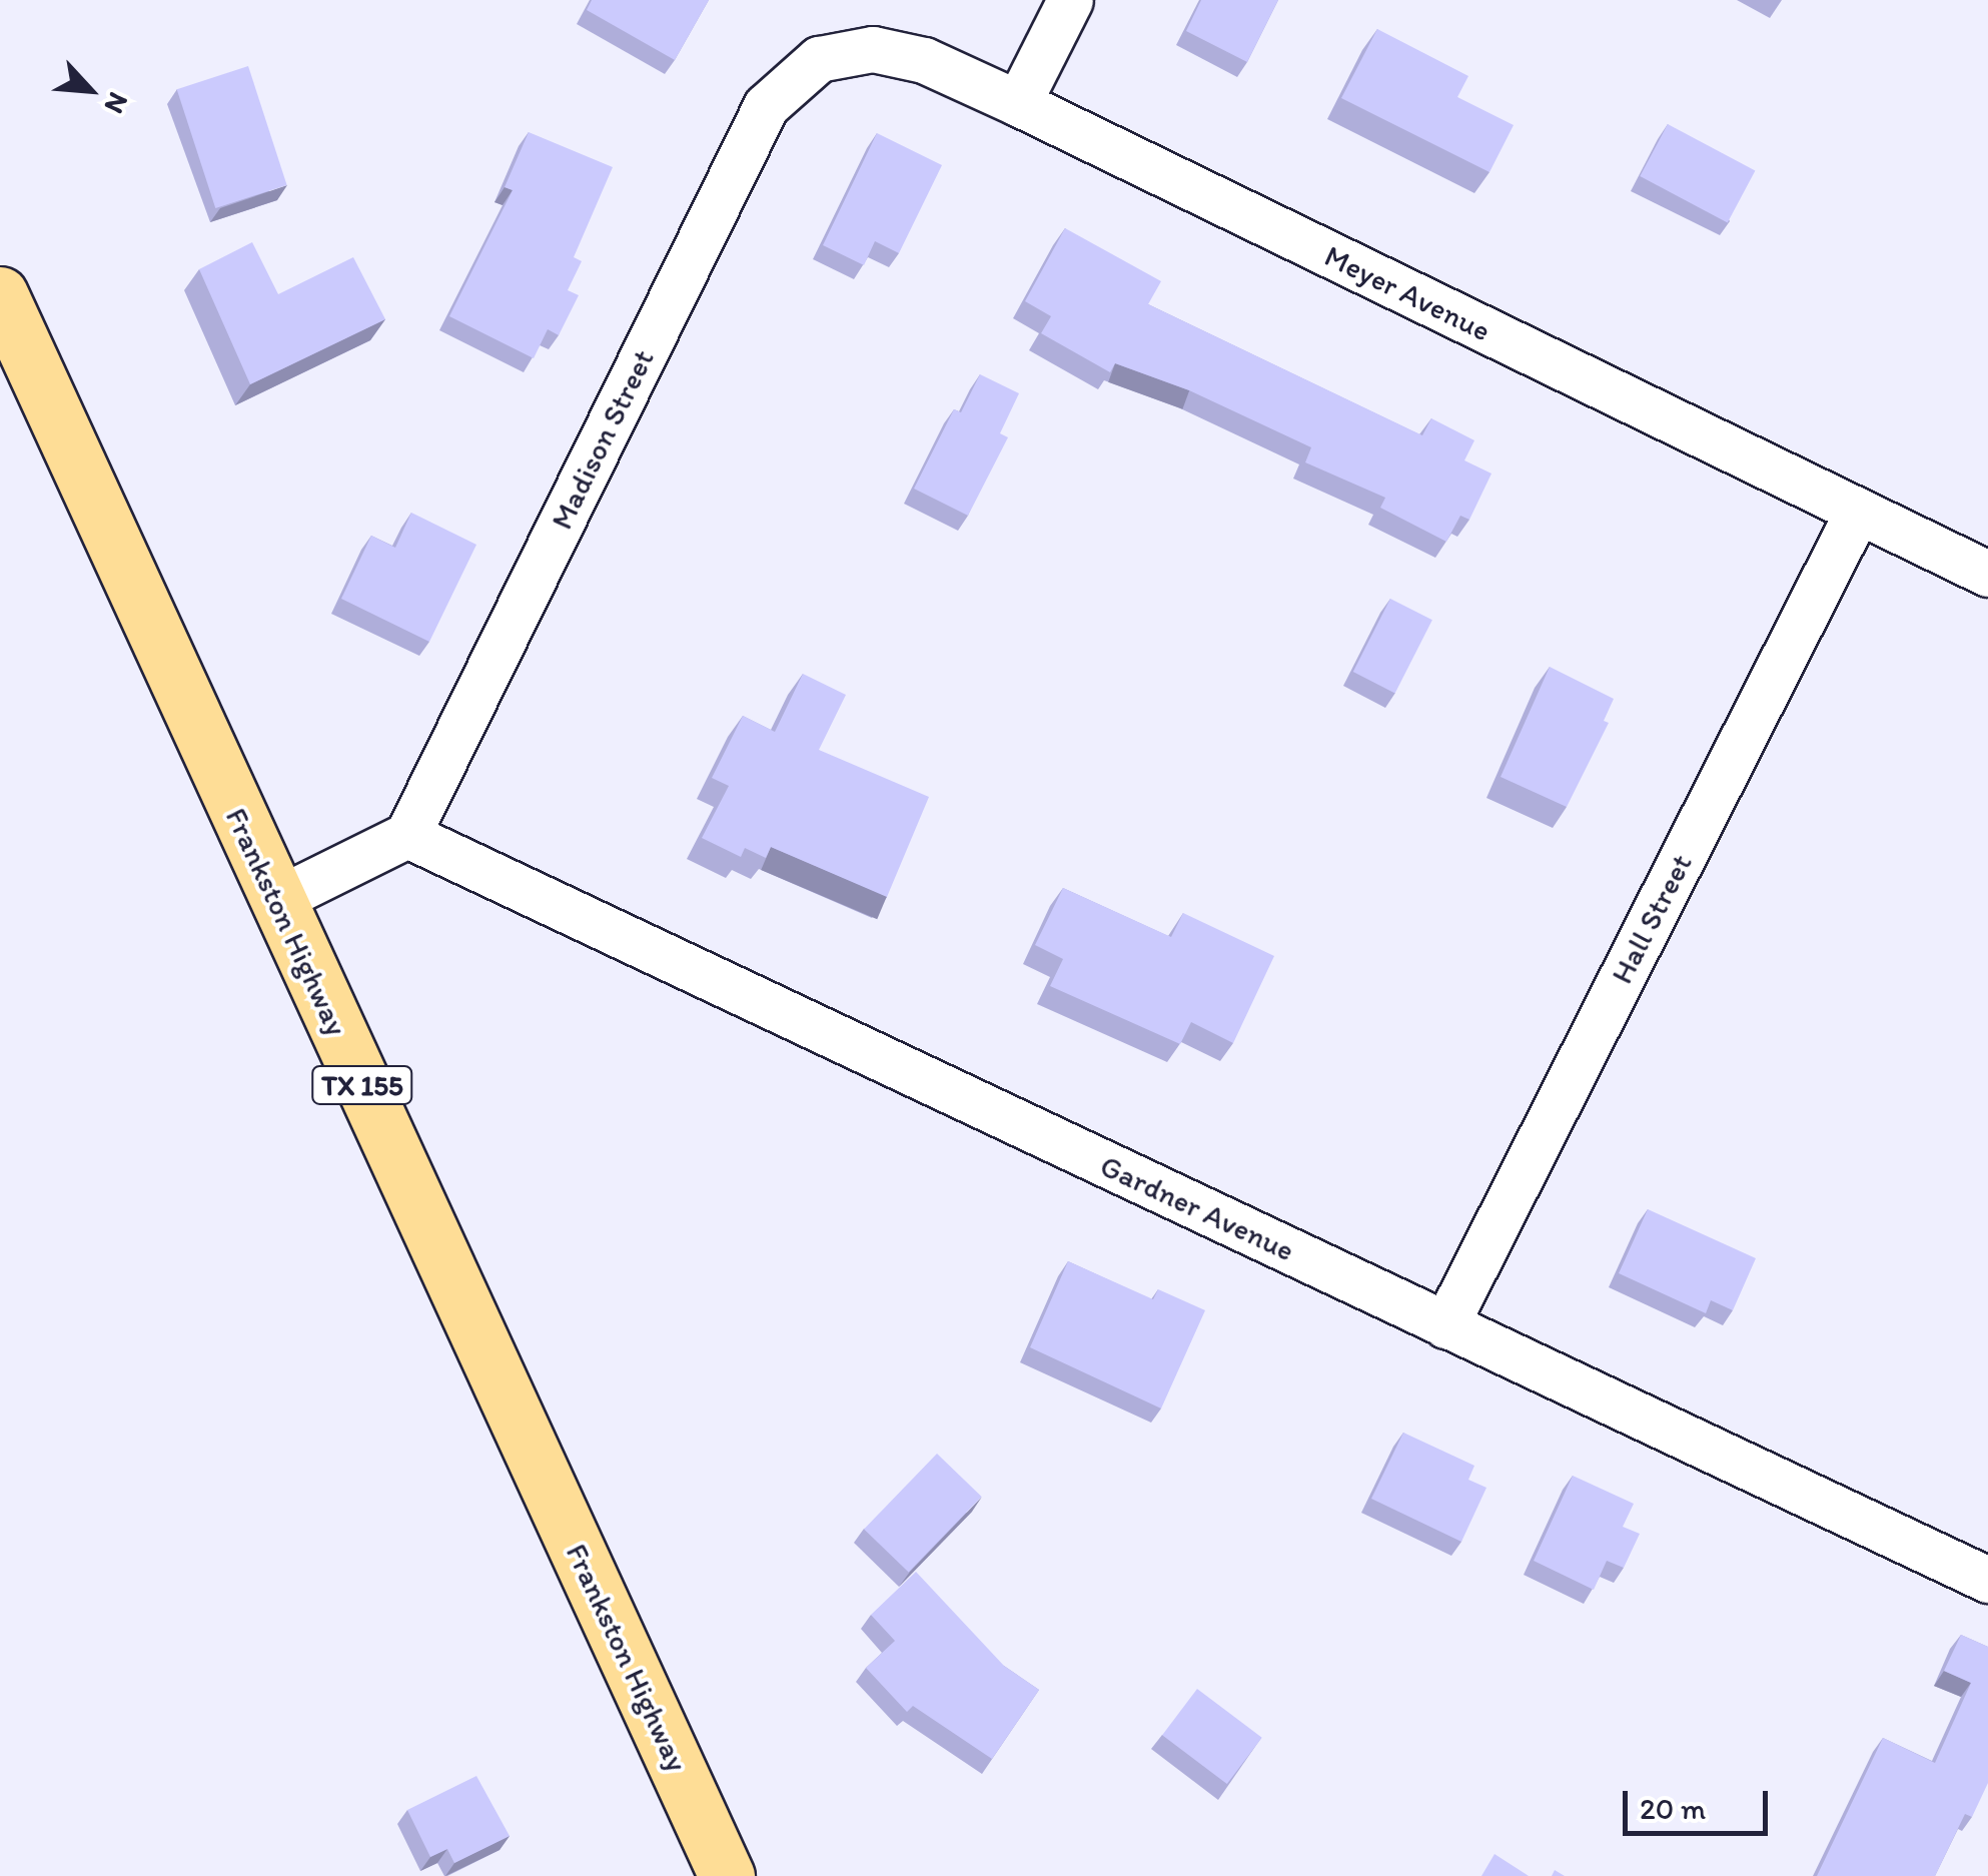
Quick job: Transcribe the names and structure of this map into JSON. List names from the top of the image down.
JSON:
{
  "streets": {
    "main road": ["Frankston Highway", "TX 155"],
    "street": [
      "Meyer Avenue",
      "Madison Street",
      "Hall Street",
      "Gardner Avenue"
    ]
  },
  "crossings": [
    ["Meyer Avenue", "Madison Street"],
    ["Meyer Avenue", "Hall Street"],
    ["Madison Street", "Gardner Avenue"],
    ["Hall Street", "Gardner Avenue"]
  ],
  "scale_bar": "20 m",
  "north": "bottom right"
}
